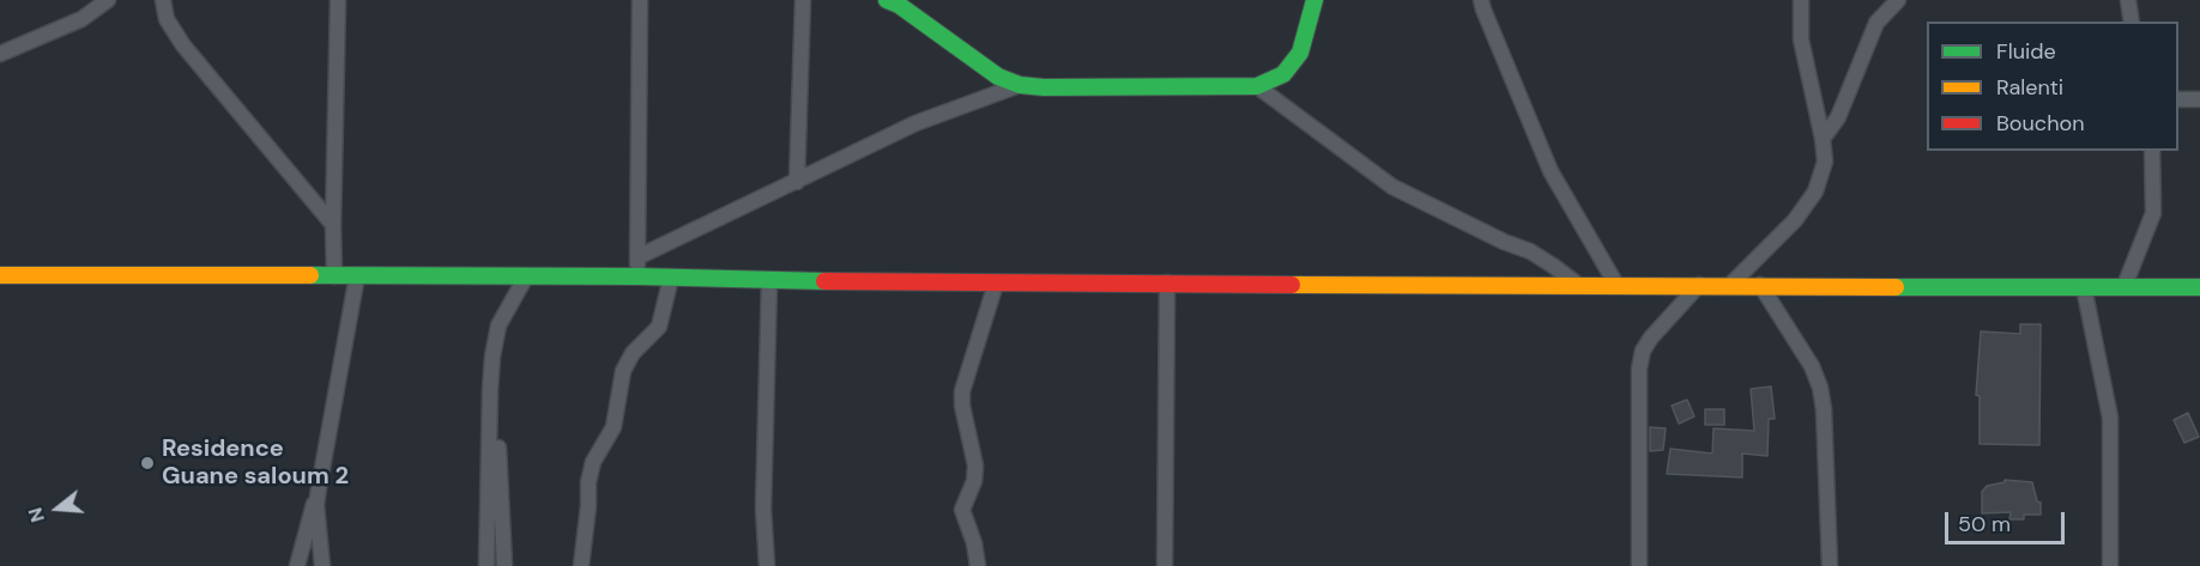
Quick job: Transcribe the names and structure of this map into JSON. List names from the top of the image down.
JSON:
{
  "places": ["Residence Guane saloum 2"],
  "legend": ["Fluide", "Ralenti", "Bouchon"],
  "scale_bar": "50 m",
  "north": "left"
}
